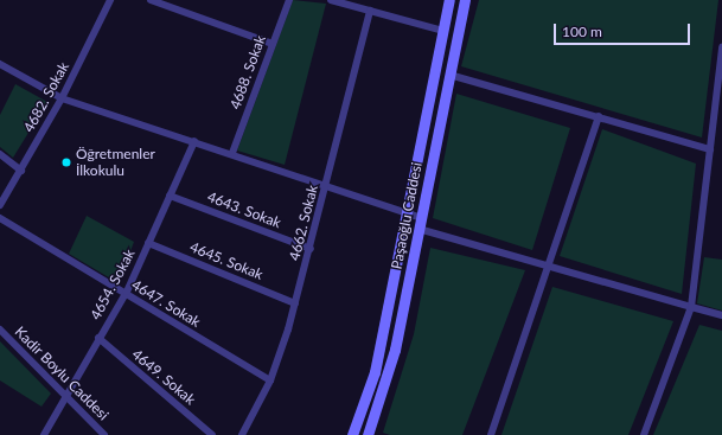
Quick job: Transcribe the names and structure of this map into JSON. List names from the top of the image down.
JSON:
{
  "streets": {
    "street": [
      "4688. Sokak",
      "4682. Sokak",
      "4643. Sokak",
      "Paşaoğlu Caddesi",
      "4662. Sokak",
      "4645. Sokak",
      "4654. Sokak",
      "4647. Sokak",
      "Kadir Boylu Caddesi",
      "4649. Sokak"
    ]
  },
  "crossings": [
    ["4643. Sokak", "4662. Sokak"],
    ["4643. Sokak", "4654. Sokak"],
    ["4662. Sokak", "4645. Sokak"],
    ["4662. Sokak", "4647. Sokak"],
    ["4645. Sokak", "4654. Sokak"],
    ["4654. Sokak", "4647. Sokak"],
    ["4654. Sokak", "Kadir Boylu Caddesi"],
    ["4654. Sokak", "4649. Sokak"]
  ],
  "places": ["Öğretmenler İlkokulu"],
  "scale_bar": "100 m"
}
